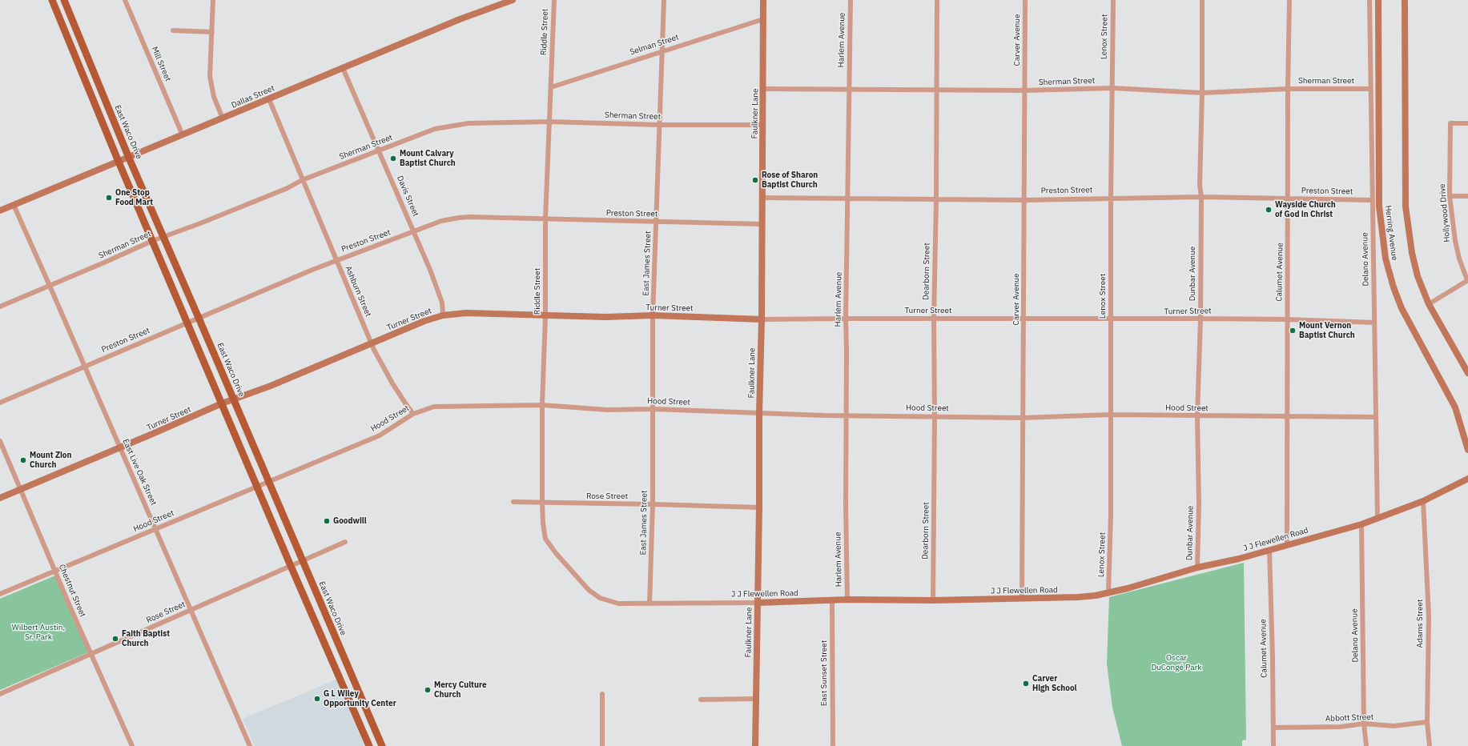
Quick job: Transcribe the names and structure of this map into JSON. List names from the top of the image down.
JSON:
{
  "streets": {
    "main road": ["East Waco Drive"],
    "street": [
      "Riddle Street",
      "Lenox Street",
      "Harlem Avenue",
      "Carver Avenue",
      "Selman Street",
      "Mill Street",
      "Sherman Street",
      "Dallas Street",
      "Faulkner Lane",
      "Preston Street",
      "Davis Street",
      "Hollywood Drive",
      "Herring Avenue",
      "Delano Avenue",
      "East James Street",
      "Dearborn Street",
      "Calumet Avenue",
      "Dunbar Avenue",
      "Ashburn Street",
      "Turner Street",
      "Hood Street",
      "East Live Oak Street",
      "Rose Street",
      "J J Flewellen Road",
      "Chestnut Street",
      "Adams Street",
      "East Sunset Street",
      "Abbott Street"
    ]
  },
  "crossings": [
    ["Riddle Street", "Selman Street"],
    ["Riddle Street", "Sherman Street"],
    ["Riddle Street", "Preston Street"],
    ["Riddle Street", "Turner Street"],
    ["Riddle Street", "Hood Street"],
    ["Riddle Street", "Rose Street"],
    ["Riddle Street", "J J Flewellen Road"],
    ["Lenox Street", "Sherman Street"],
    ["Lenox Street", "Preston Street"],
    ["Lenox Street", "Turner Street"],
    ["Lenox Street", "Hood Street"],
    ["Lenox Street", "J J Flewellen Road"],
    ["Harlem Avenue", "Sherman Street"],
    ["Harlem Avenue", "Preston Street"],
    ["Harlem Avenue", "Turner Street"],
    ["Harlem Avenue", "Hood Street"],
    ["Harlem Avenue", "J J Flewellen Road"],
    ["Carver Avenue", "Sherman Street"],
    ["Carver Avenue", "Preston Street"],
    ["Carver Avenue", "Turner Street"],
    ["Carver Avenue", "Hood Street"],
    ["Carver Avenue", "J J Flewellen Road"],
    ["Selman Street", "Faulkner Lane"],
    ["Selman Street", "East James Street"],
    ["Mill Street", "Dallas Street"],
    ["Sherman Street", "Faulkner Lane"],
    ["Sherman Street", "East Waco Drive"],
    ["Sherman Street", "Davis Street"],
    ["Sherman Street", "Delano Avenue"],
    ["Sherman Street", "East James Street"],
    ["Sherman Street", "Dearborn Street"],
    ["Sherman Street", "Calumet Avenue"],
    ["Sherman Street", "Dunbar Avenue"],
    ["Sherman Street", "Ashburn Street"],
    ["Sherman Street", "East Live Oak Street"],
    ["Dallas Street", "East Waco Drive"],
    ["Dallas Street", "Davis Street"],
    ["Dallas Street", "Ashburn Street"],
    ["Dallas Street", "East Live Oak Street"],
    ["Faulkner Lane", "Preston Street"],
    ["Faulkner Lane", "Turner Street"],
    ["Faulkner Lane", "Hood Street"],
    ["Faulkner Lane", "Rose Street"],
    ["Faulkner Lane", "J J Flewellen Road"],
    ["East Waco Drive", "Preston Street"],
    ["East Waco Drive", "Turner Street"],
    ["East Waco Drive", "Hood Street"],
    ["East Waco Drive", "Rose Street"],
    ["Preston Street", "Davis Street"],
    ["Preston Street", "Delano Avenue"],
    ["Preston Street", "East James Street"],
    ["Preston Street", "Dearborn Street"],
    ["Preston Street", "Calumet Avenue"],
    ["Preston Street", "Dunbar Avenue"],
    ["Preston Street", "Ashburn Street"],
    ["Preston Street", "East Live Oak Street"],
    ["Davis Street", "Turner Street"],
    ["Delano Avenue", "Turner Street"],
    ["Delano Avenue", "Hood Street"],
    ["Delano Avenue", "J J Flewellen Road"],
    ["Delano Avenue", "Abbott Street"],
    ["East James Street", "Turner Street"],
    ["East James Street", "Hood Street"],
    ["East James Street", "Rose Street"],
    ["East James Street", "J J Flewellen Road"],
    ["Dearborn Street", "Turner Street"],
    ["Dearborn Street", "Hood Street"],
    ["Dearborn Street", "J J Flewellen Road"],
    ["Calumet Avenue", "Turner Street"],
    ["Calumet Avenue", "Hood Street"],
    ["Calumet Avenue", "J J Flewellen Road"],
    ["Calumet Avenue", "Abbott Street"],
    ["Dunbar Avenue", "Turner Street"],
    ["Dunbar Avenue", "Hood Street"],
    ["Dunbar Avenue", "J J Flewellen Road"],
    ["Ashburn Street", "Turner Street"],
    ["Ashburn Street", "Hood Street"],
    ["Turner Street", "East Live Oak Street"],
    ["Turner Street", "Chestnut Street"],
    ["Hood Street", "East Live Oak Street"],
    ["Hood Street", "Chestnut Street"],
    ["East Live Oak Street", "Rose Street"],
    ["Rose Street", "Chestnut Street"],
    ["J J Flewellen Road", "Adams Street"],
    ["J J Flewellen Road", "East Sunset Street"],
    ["Adams Street", "Abbott Street"]
  ],
  "parks": ["Wilbert Austin, Sr. Park", "Oscar DuCongé Park"],
  "places": [
    "Mount Calvary Baptist Church",
    "Rose of Sharon Baptist Church",
    "One Stop Food Mart",
    "Wayside Church of God in Christ",
    "Mount Vernon Baptist Church",
    "Mount Zion Church",
    "Goodwill",
    "Faith Baptist Church",
    "Carver High School",
    "Mercy Culture Church",
    "G L Wiley Opportunity Center"
  ]
}
